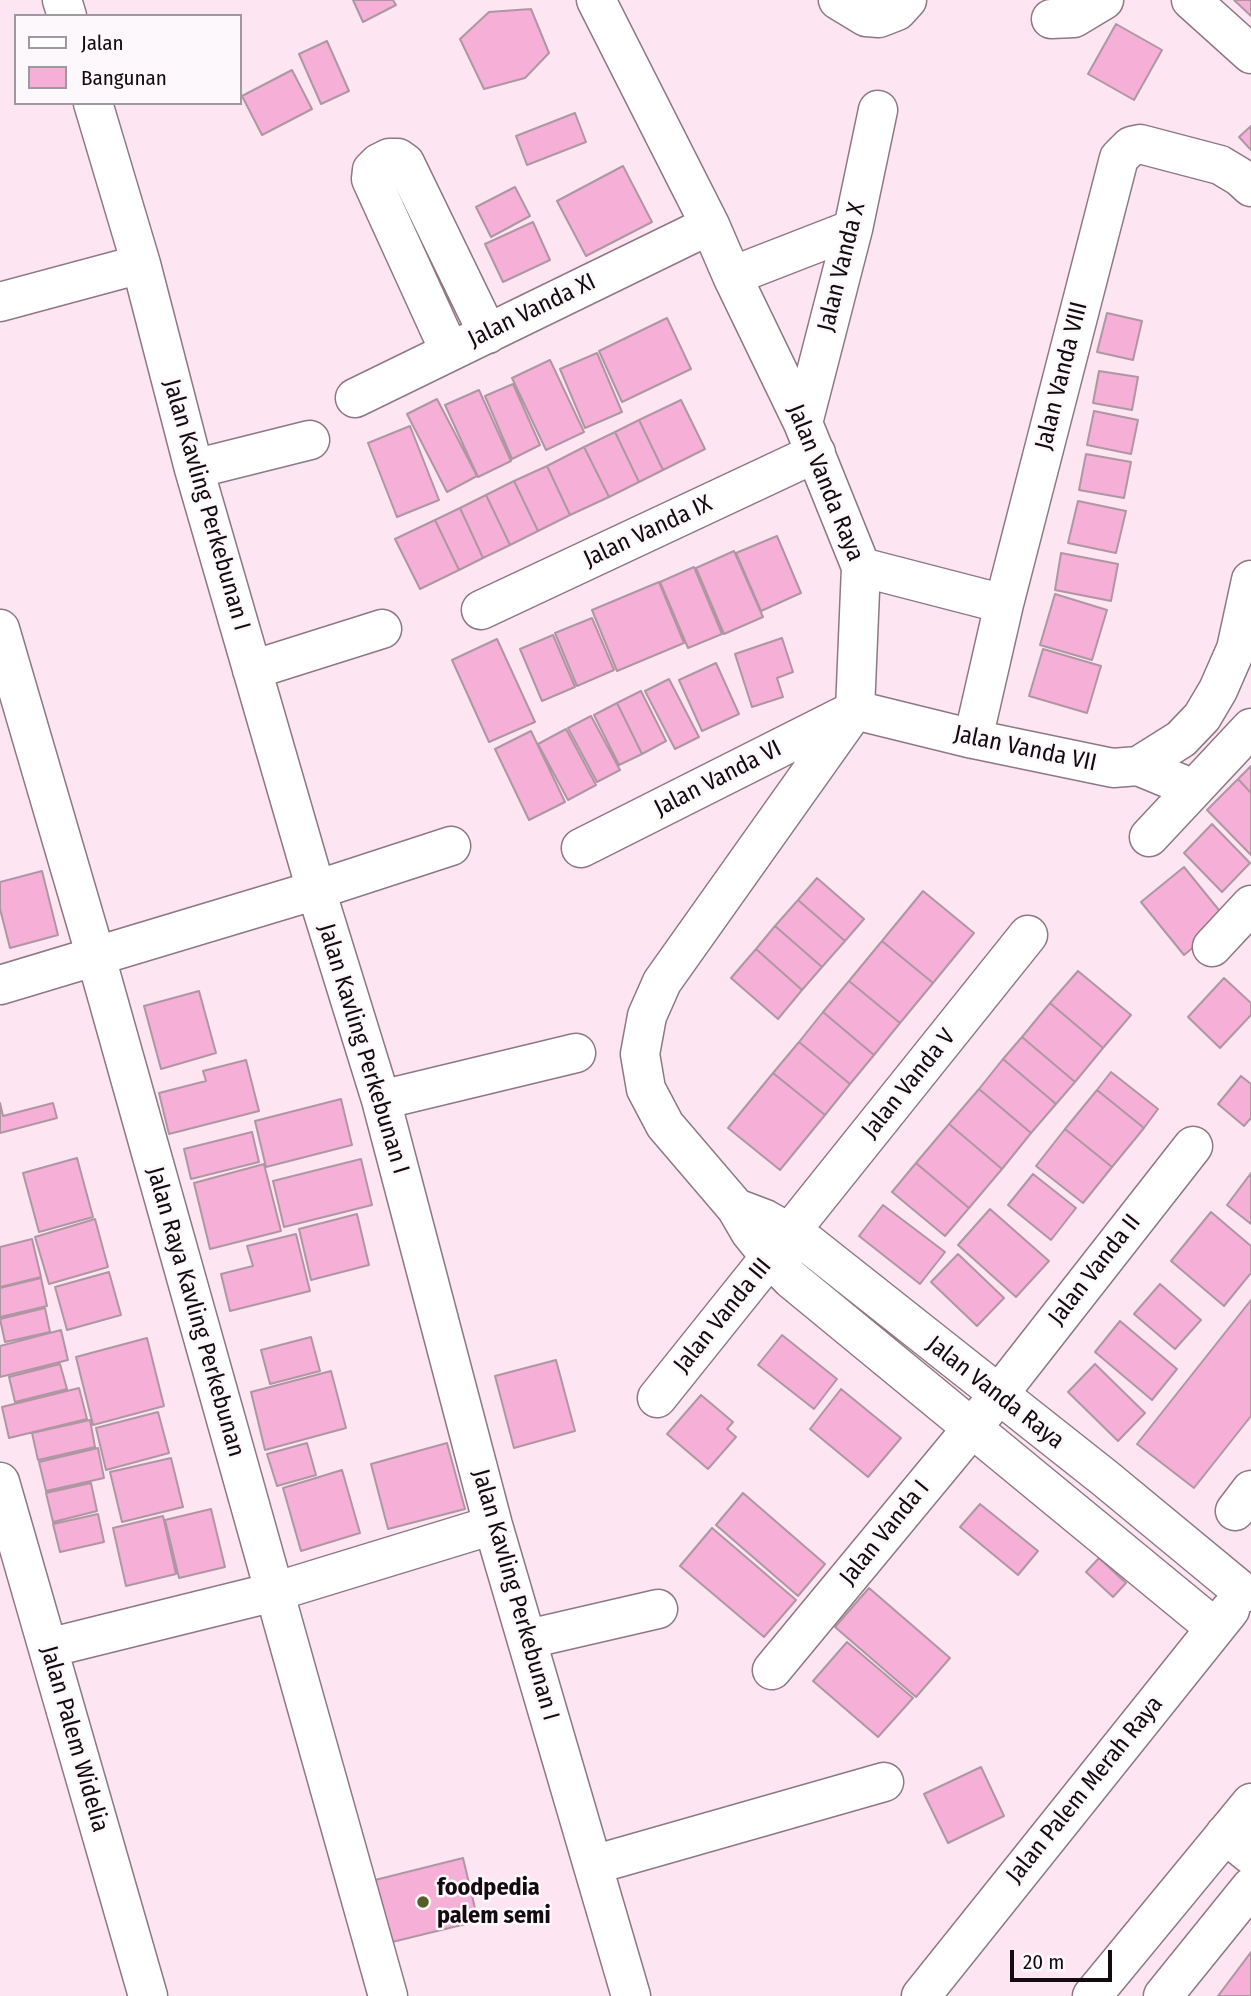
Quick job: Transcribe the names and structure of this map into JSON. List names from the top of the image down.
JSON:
{
  "streets": {
    "street": [
      "Jalan Vanda X",
      "Jalan Vanda XI",
      "Jalan Vanda VIII",
      "Jalan Vanda Raya",
      "Jalan Kavling Perkebunan I",
      "Jalan Vanda IX",
      "Jalan Vanda VII",
      "Jalan Vanda VI",
      "Jalan Vanda V",
      "Jalan Vanda II",
      "Jalan Raya Kavling Perkebunan",
      "Jalan Vanda III",
      "Jalan Vanda I",
      "Jalan Palem Widelia",
      "Jalan Palem Merah Raya"
    ]
  },
  "crossings": [
    ["Jalan Vanda X", "Jalan Vanda Raya"],
    ["Jalan Vanda X", "Jalan Vanda IX"],
    ["Jalan Vanda XI", "Jalan Vanda Raya"],
    ["Jalan Vanda VIII", "Jalan Vanda VII"],
    ["Jalan Vanda Raya", "Jalan Vanda IX"],
    ["Jalan Vanda Raya", "Jalan Vanda VII"],
    ["Jalan Vanda Raya", "Jalan Vanda VI"],
    ["Jalan Vanda Raya", "Jalan Vanda V"],
    ["Jalan Vanda Raya", "Jalan Vanda II"],
    ["Jalan Vanda Raya", "Jalan Vanda III"],
    ["Jalan Vanda Raya", "Jalan Vanda I"],
    ["Jalan Vanda Raya", "Jalan Palem Merah Raya"],
    ["Jalan Vanda VII", "Jalan Vanda VI"],
    ["Jalan Vanda V", "Jalan Vanda III"],
    ["Jalan Vanda II", "Jalan Vanda I"]
  ],
  "places": ["foodpedia palem semi"],
  "legend": ["Jalan", "Bangunan"],
  "scale_bar": "20 m"
}
